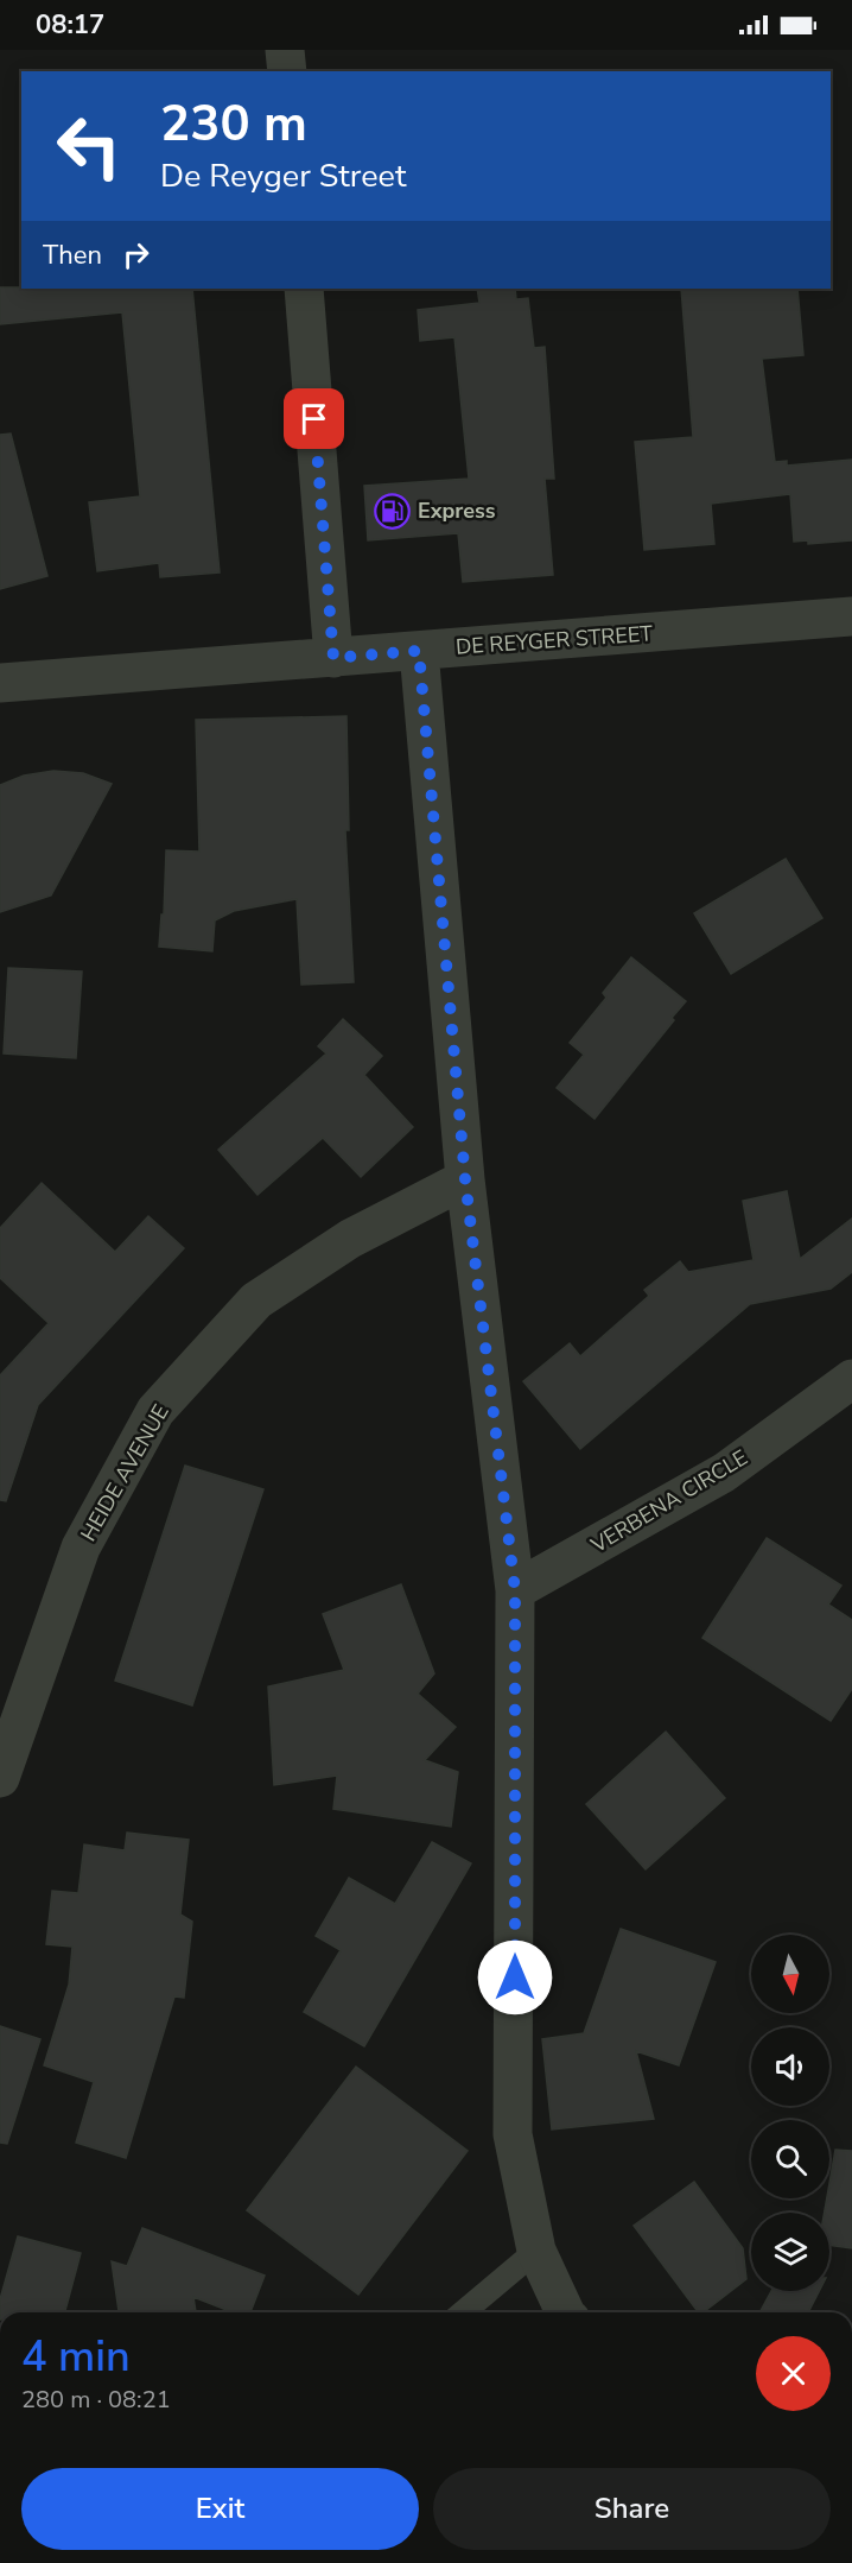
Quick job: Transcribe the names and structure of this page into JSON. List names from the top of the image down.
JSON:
{
  "streets": {
    "street": ["DE REYGER STREET", "HEIDE AVENUE", "VERBENA CIRCLE"]
  },
  "places": {
    "fuel station": ["Express"]
  },
  "north": "bottom",
  "page": {
    "status": "08:17",
    "turn": ["230 m", "De Reyger Street"],
    "then": "Then",
    "heading": ["4 min", "280 m · 08:21"],
    "buttons": ["Exit", "Share"]
  }
}
